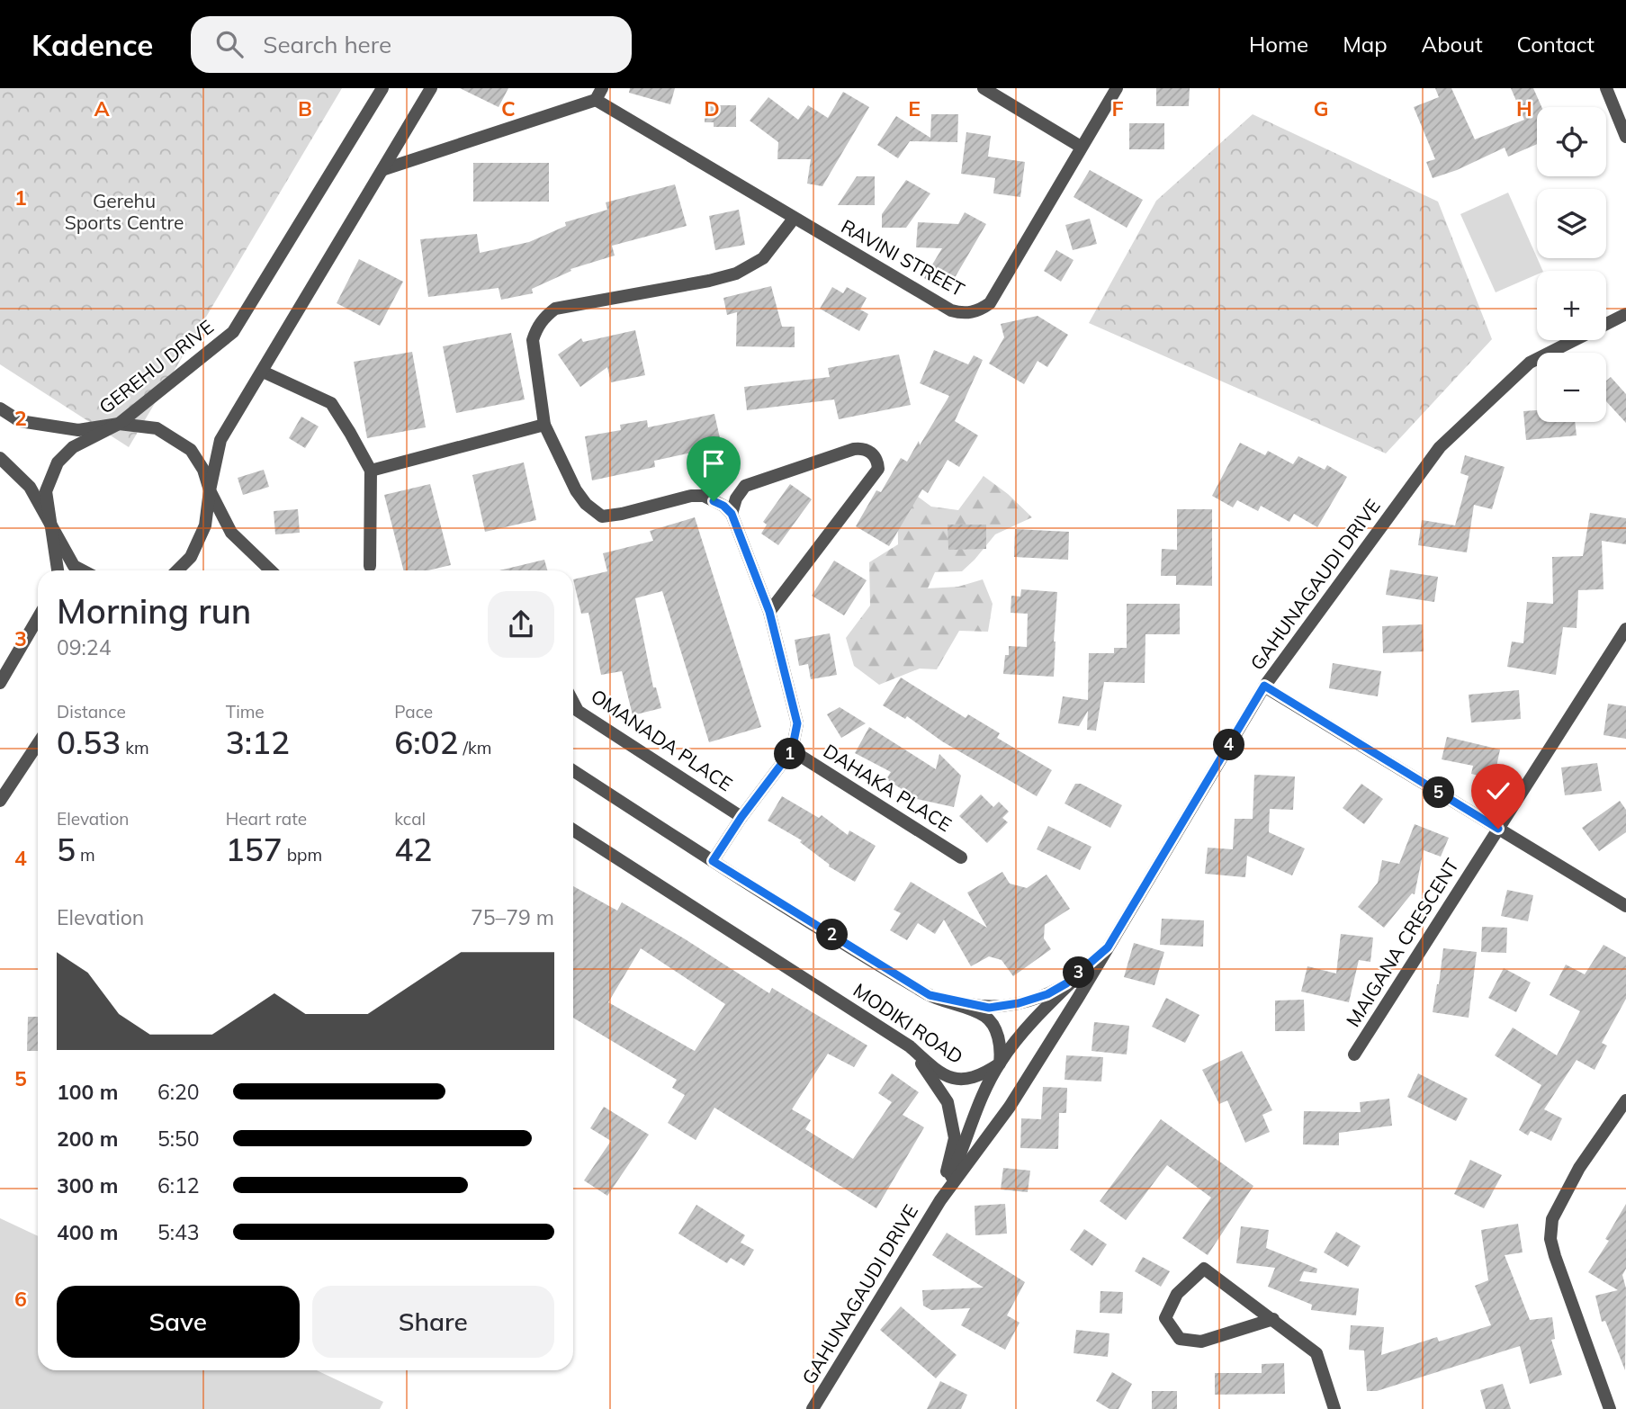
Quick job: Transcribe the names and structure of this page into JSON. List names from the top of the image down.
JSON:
{
  "streets": {
    "street": [
      "RAVINI STREET",
      "GEREHU DRIVE",
      "GAHUNAGAUDI DRIVE",
      "OMANADA PLACE",
      "DAHAKA PLACE",
      "MAIGANA CRESCENT",
      "MODIKI ROAD"
    ]
  },
  "crossings": [
    ["GAHUNAGAUDI DRIVE", "MODIKI ROAD"]
  ],
  "parks": ["Gerehu Sports Centre"],
  "page": {
    "header": "Kadence",
    "search": "Search here",
    "nav": [
      "Home",
      "Map",
      "About",
      "Contact"
    ],
    "map_buttons": ["+", "−"],
    "heading": ["Morning run", "09:24"],
    "stats": [
      ["Distance", "0.53 km"],
      ["Time", "3:12"],
      ["Pace", "6:02 /km"],
      ["Elevation", "5 m"],
      ["Heart rate", "157 bpm"],
      ["kcal", "42"]
    ],
    "pins": [
      "4",
      "1",
      "5",
      "2",
      "3"
    ],
    "chart": ["Elevation", "75–79 m"],
    "list": [
      {
        "name": "100 m",
        "note": "6:20"
      },
      {
        "name": "200 m",
        "note": "5:50"
      },
      {
        "name": "300 m",
        "note": "6:12"
      },
      {
        "name": "400 m",
        "note": "5:43"
      }
    ],
    "buttons": ["Save", "Share"]
  },
  "grid": {
    "columns": [
      "A",
      "B",
      "C",
      "D",
      "E",
      "F",
      "G",
      "H"
    ],
    "rows": [
      "1",
      "2",
      "3",
      "4",
      "5",
      "6"
    ]
  }
}
